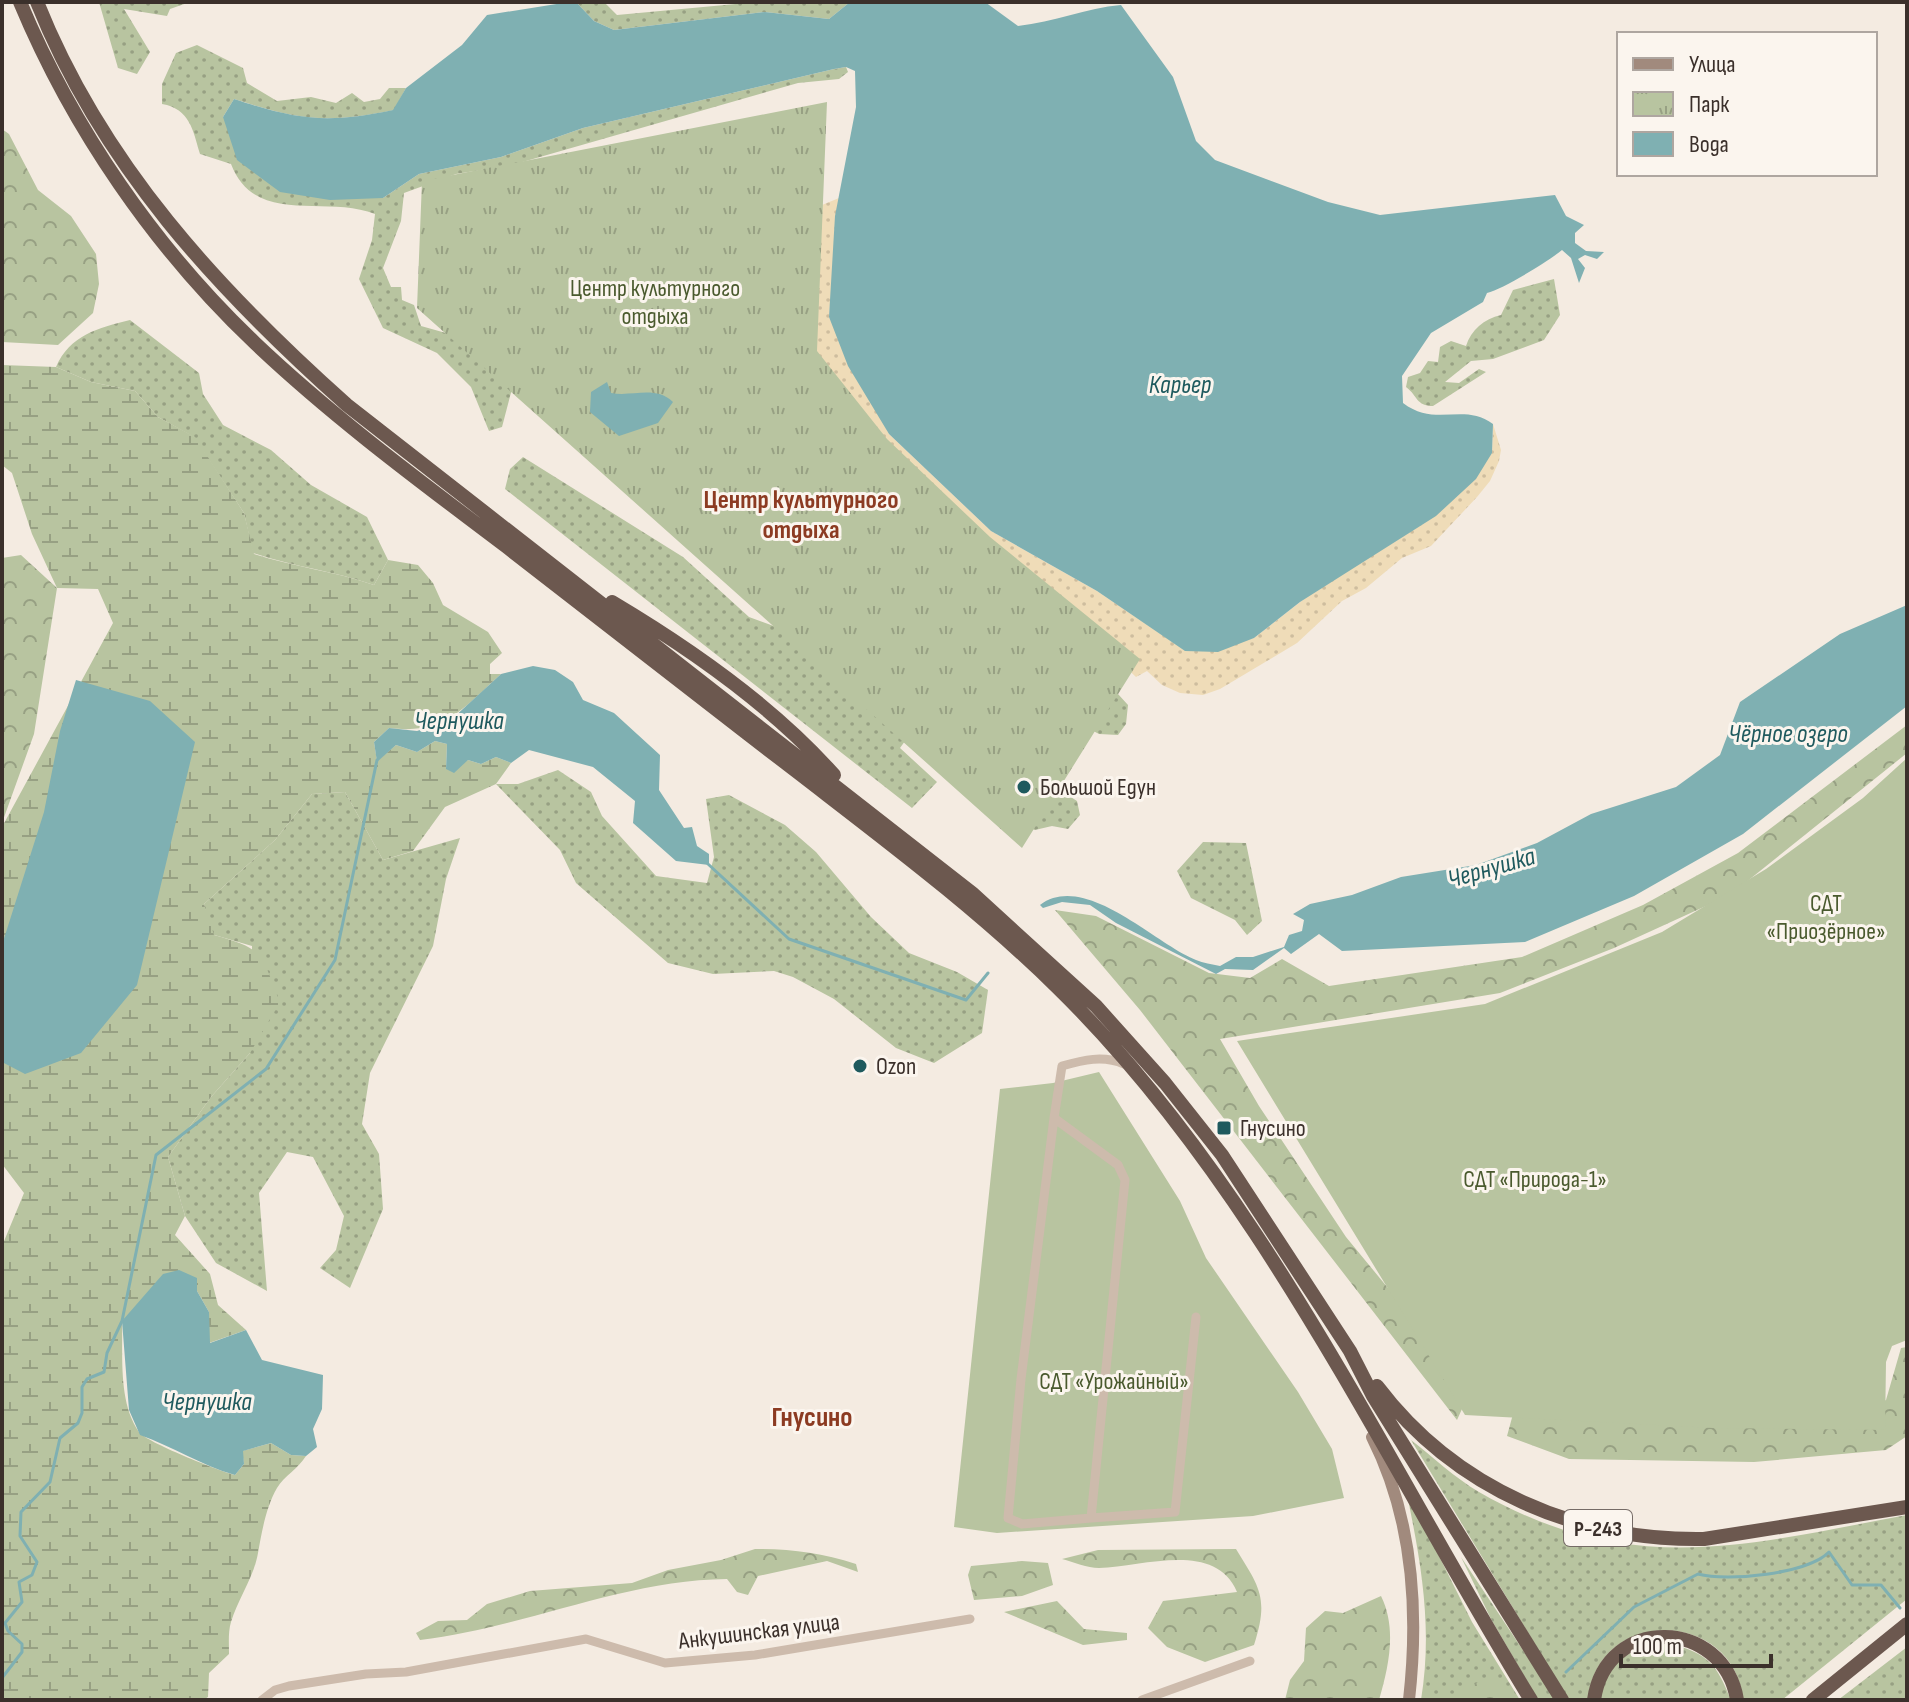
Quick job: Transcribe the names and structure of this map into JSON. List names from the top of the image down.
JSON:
{
  "streets": {
    "highway": ["Р-243"],
    "street": ["Анкушинская улица"]
  },
  "districts": ["Центр культурного отдыха", "Гнусино"],
  "water": ["Карьер", "Чернушка", "Чёрное озеро"],
  "parks": [
    "Центр культурного отдыха",
    "СДТ «Приозёрное»",
    "СДТ «Природа-1»",
    "СДТ «Урожайный»"
  ],
  "places": {
    "other": ["Большой Едун", "Ozon"],
    "transit": ["Гнусино"]
  },
  "legend": ["Улица", "Парк", "Вода"],
  "scale_bar": "100 m"
}
